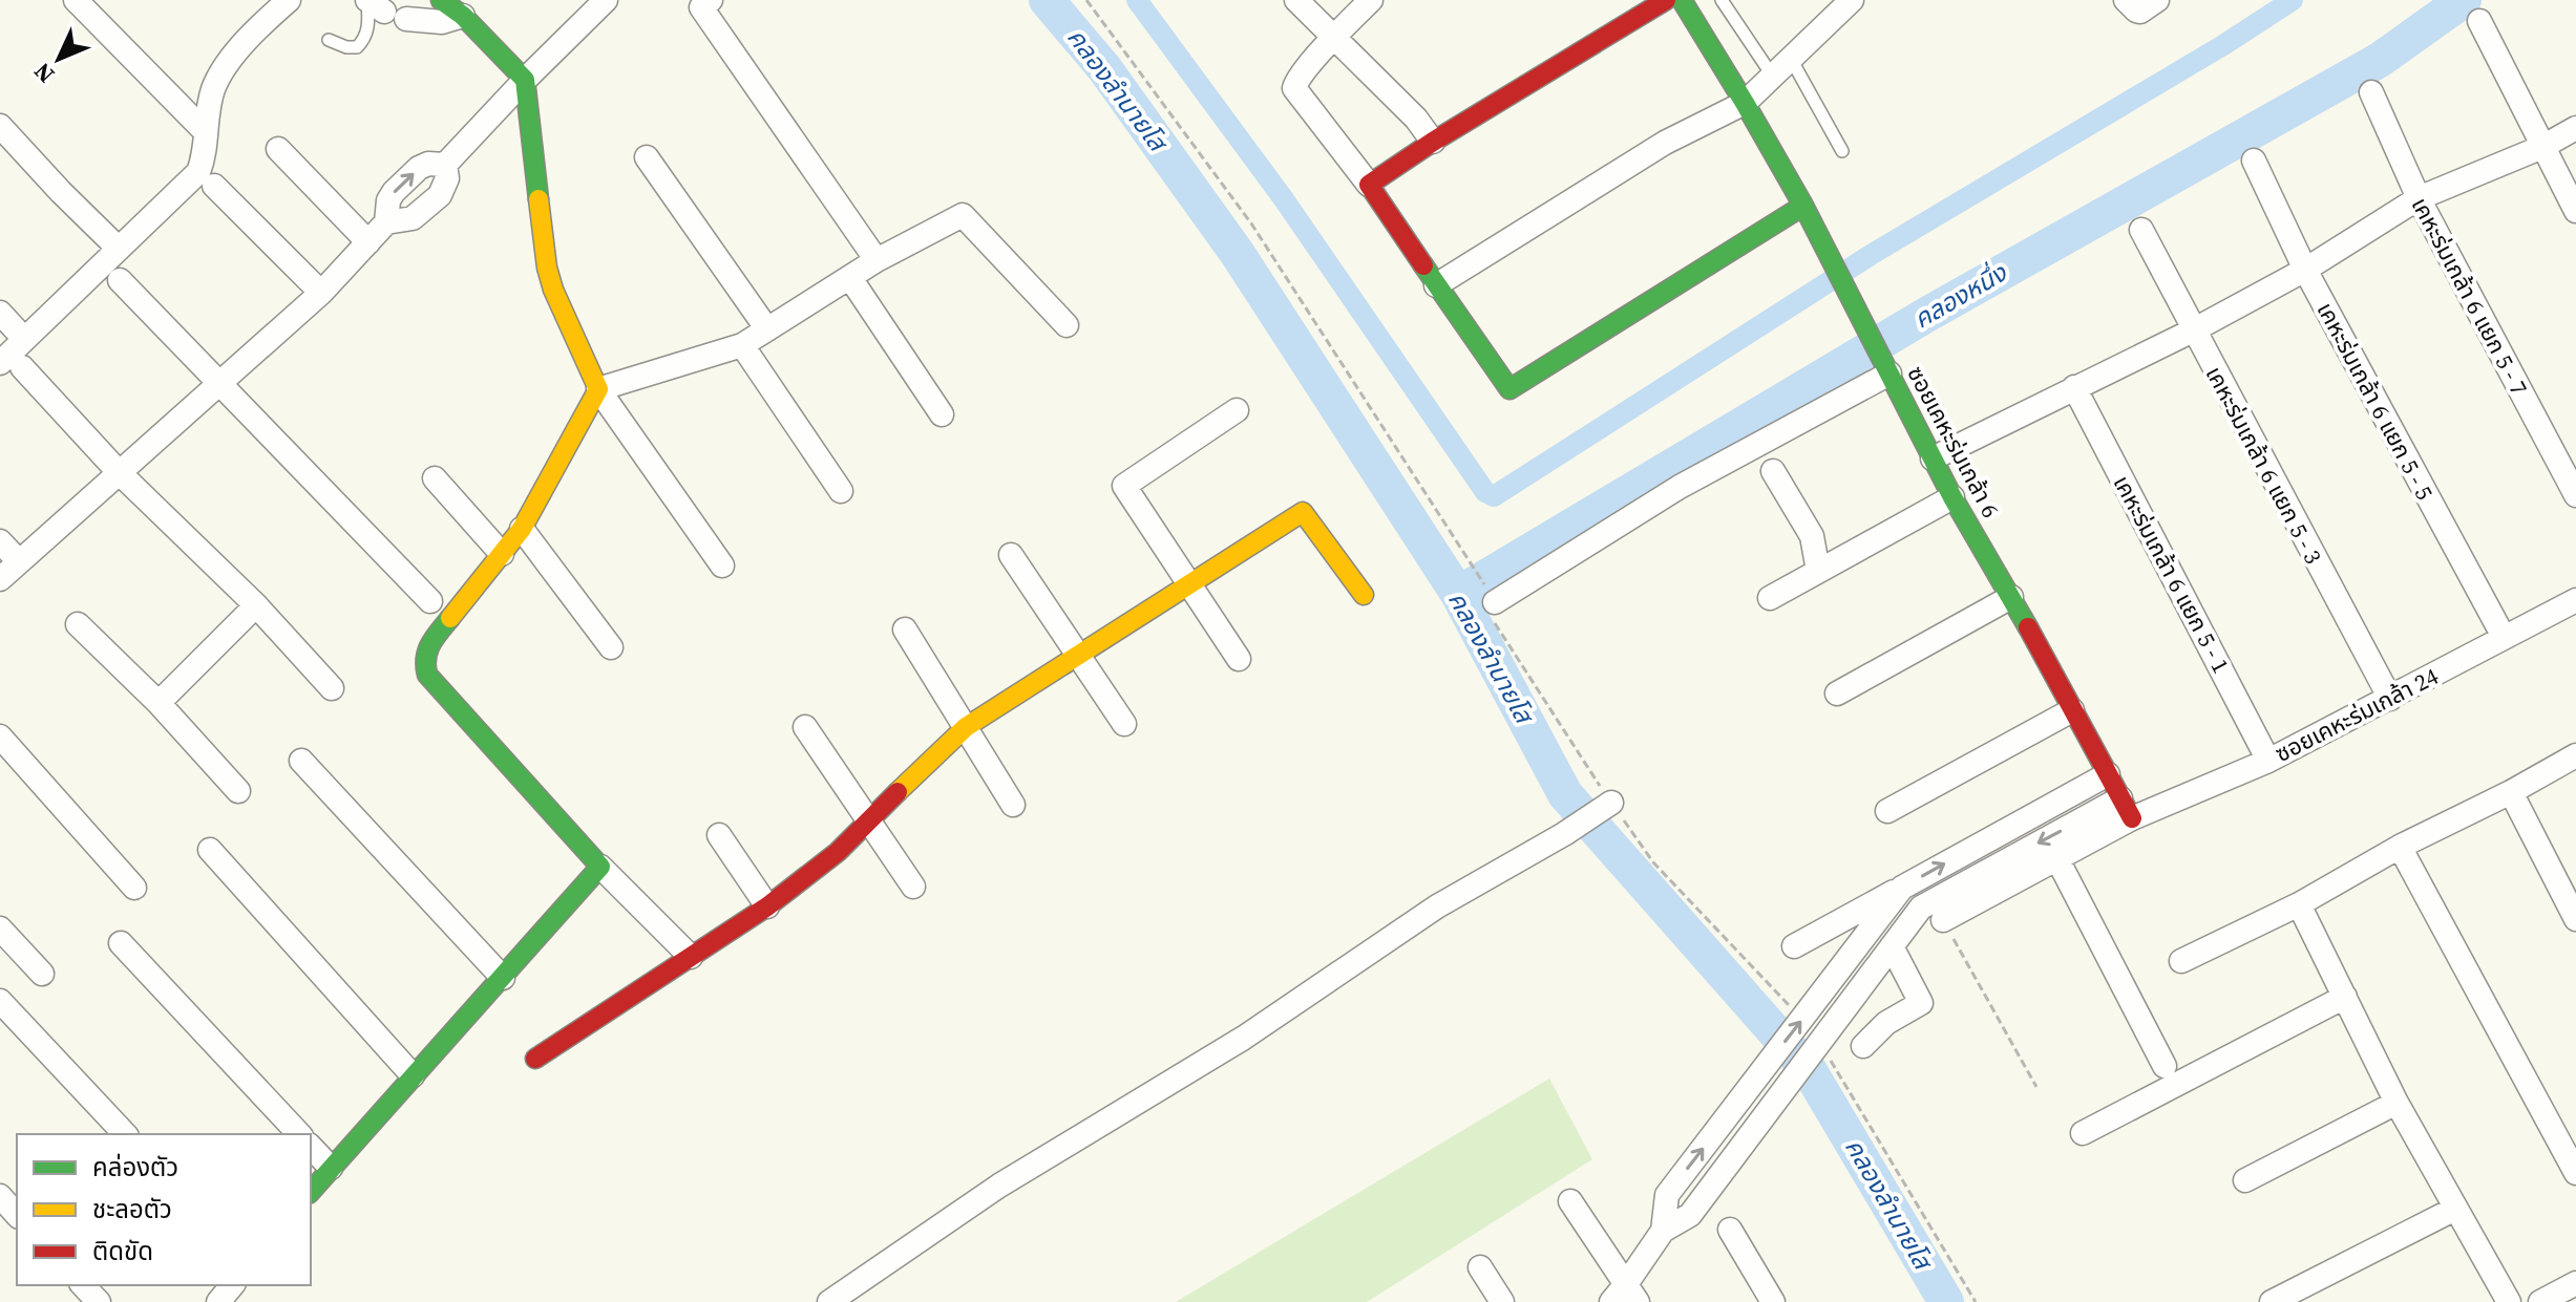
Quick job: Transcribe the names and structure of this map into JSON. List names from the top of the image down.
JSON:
{
  "streets": {
    "street": [
      "เคหะร่มเกล้า 6 แยก 5 - 7",
      "เคหะร่มเกล้า 6 แยก 5 - 5",
      "ซอยเคหะร่มเกล้า 6",
      "เคหะร่มเกล้า 6 แยก 5 - 3",
      "เคหะร่มเกล้า 6 แยก 5 - 1",
      "ซอยเคหะร่มเกล้า 24"
    ]
  },
  "crossings": [
    ["เคหะร่มเกล้า 6 แยก 5 - 5", "ซอยเคหะร่มเกล้า 24"],
    ["ซอยเคหะร่มเกล้า 6", "ซอยเคหะร่มเกล้า 24"],
    ["เคหะร่มเกล้า 6 แยก 5 - 3", "ซอยเคหะร่มเกล้า 24"],
    ["เคหะร่มเกล้า 6 แยก 5 - 1", "ซอยเคหะร่มเกล้า 24"]
  ],
  "water": ["คลองลำนายโส", "คลองหนึ่ง"],
  "legend": ["คล่องตัว", "ชะลอตัว", "ติดขัด"],
  "north": "bottom left"
}
